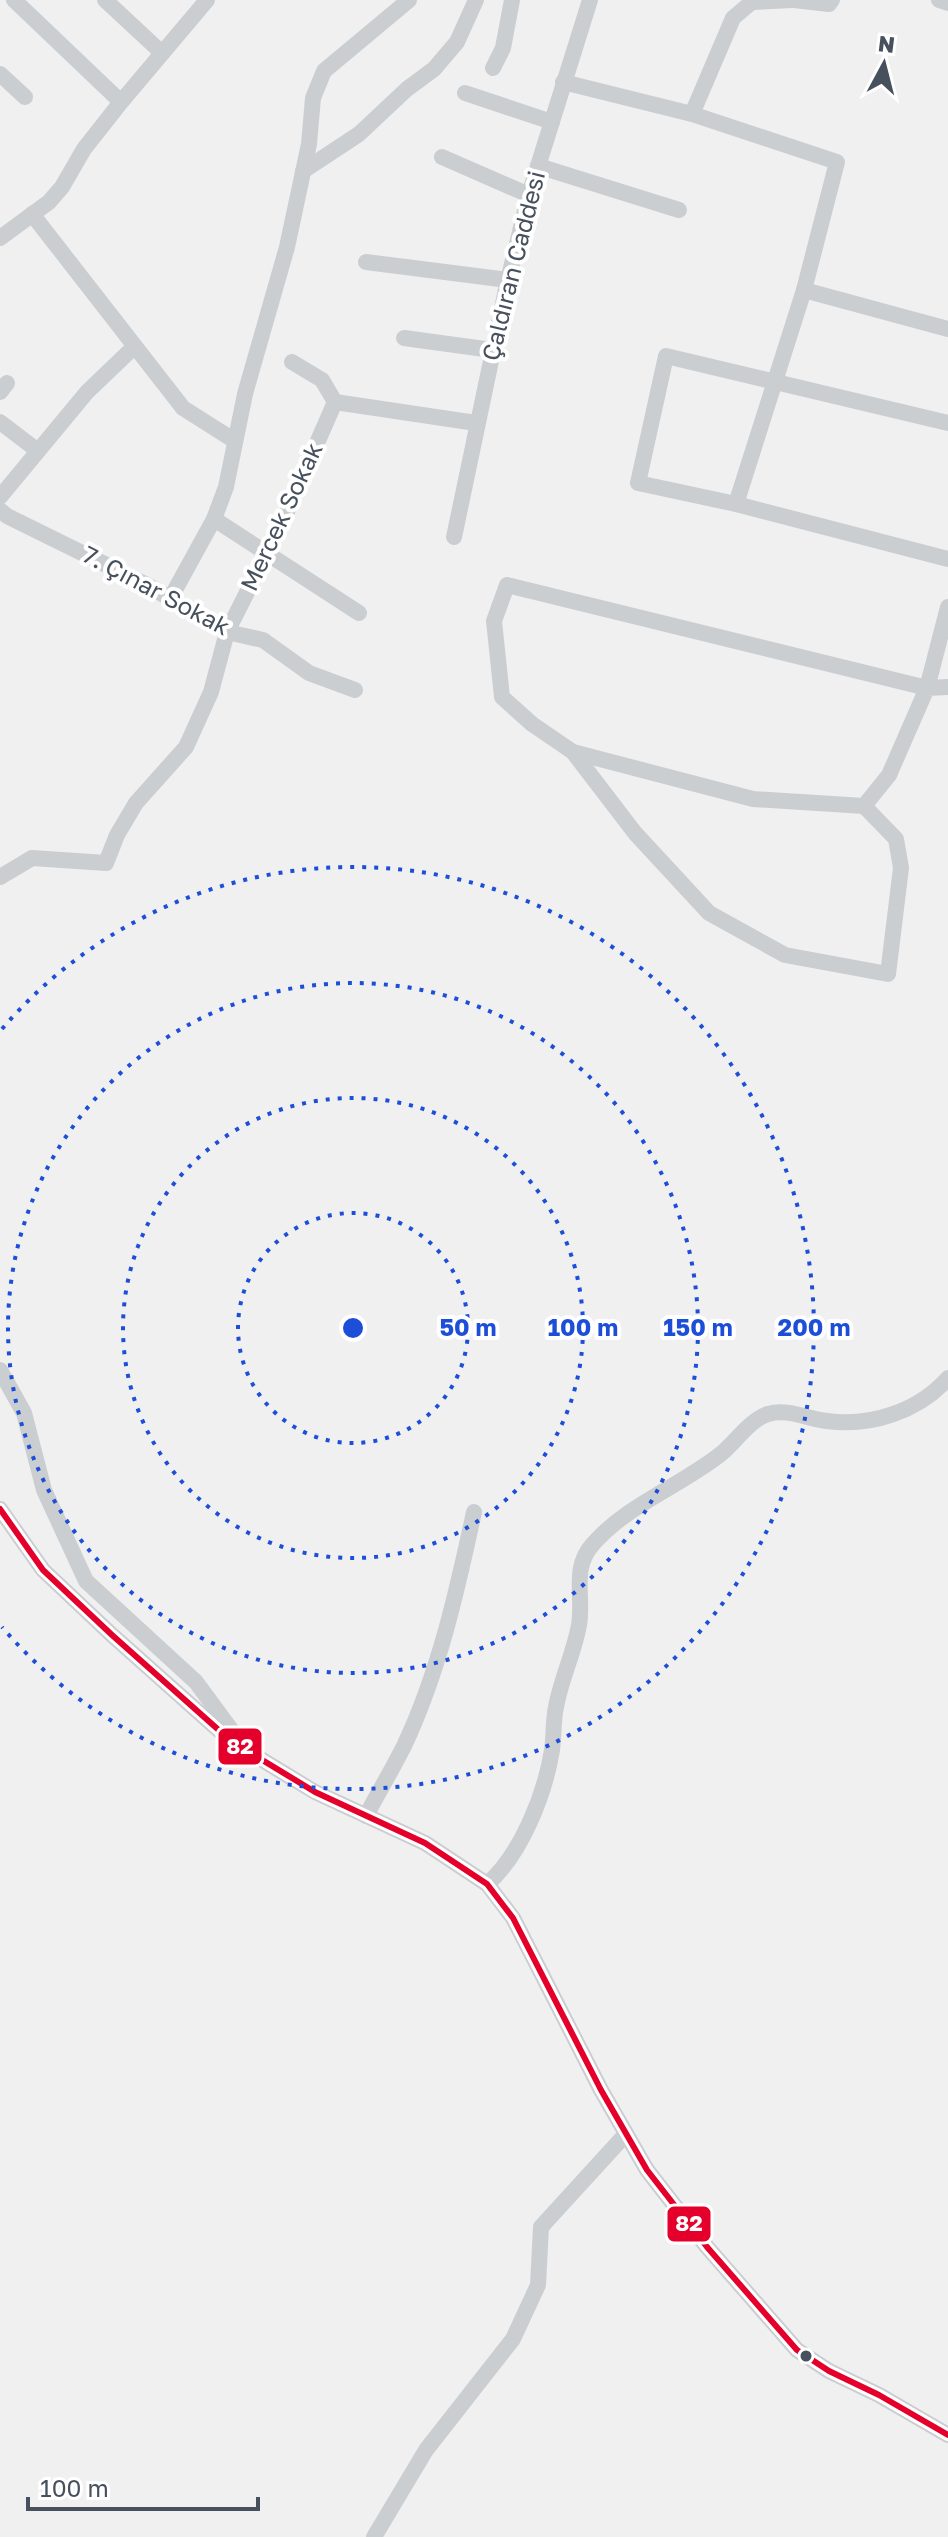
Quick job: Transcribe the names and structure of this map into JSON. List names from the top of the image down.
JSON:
{
  "streets": {
    "street": ["Çaldıran Caddesi", "Mercek Sokak", "7. Çınar Sokak"]
  },
  "crossings": [
    ["Mercek Sokak", "7. Çınar Sokak"]
  ],
  "lines": ["transit line 82"],
  "scale_bar": "100 m",
  "north": "top",
  "rings": [
    "50 m",
    "100 m",
    "150 m",
    "200 m"
  ]
}
